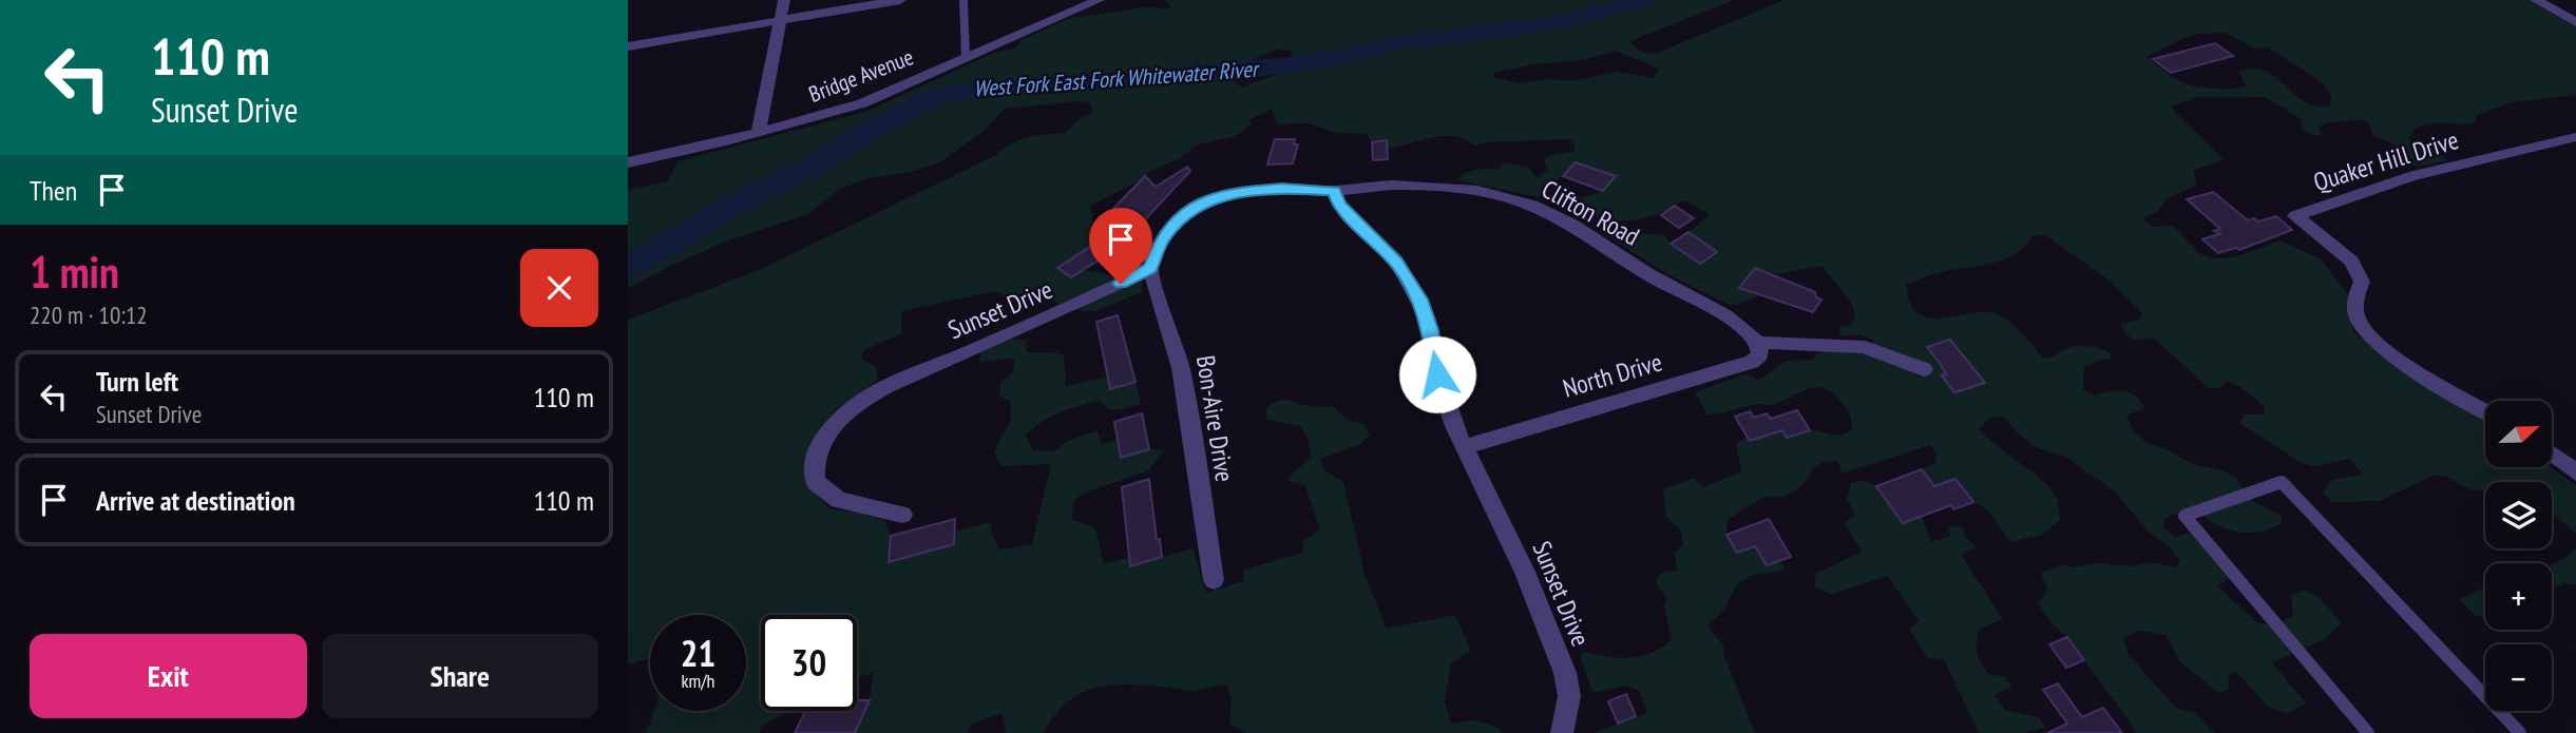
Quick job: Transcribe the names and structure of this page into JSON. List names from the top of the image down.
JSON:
{
  "streets": {
    "street": [
      "Bridge Avenue",
      "Quaker Hill Drive",
      "Clifton Road",
      "Sunset Drive",
      "North Drive",
      "Bon-Aire Drive"
    ]
  },
  "crossings": [
    ["Clifton Road", "Sunset Drive"],
    ["Clifton Road", "North Drive"],
    ["Sunset Drive", "North Drive"],
    ["Sunset Drive", "Bon-Aire Drive"]
  ],
  "water": ["West Fork East Fork Whitewater River"],
  "north": "right",
  "page": {
    "turn": ["110 m", "Sunset Drive"],
    "then": "Then",
    "heading": ["1 min", "220 m · 10:12"],
    "list": [
      {
        "name": "Turn left",
        "note": "Sunset Drive",
        "value": "110 m"
      },
      {
        "name": "Arrive at destination",
        "value": "110 m"
      }
    ],
    "map_buttons": ["+", "−"],
    "speed": "21 km/h",
    "limit": "30",
    "buttons": ["Exit", "Share"]
  }
}
